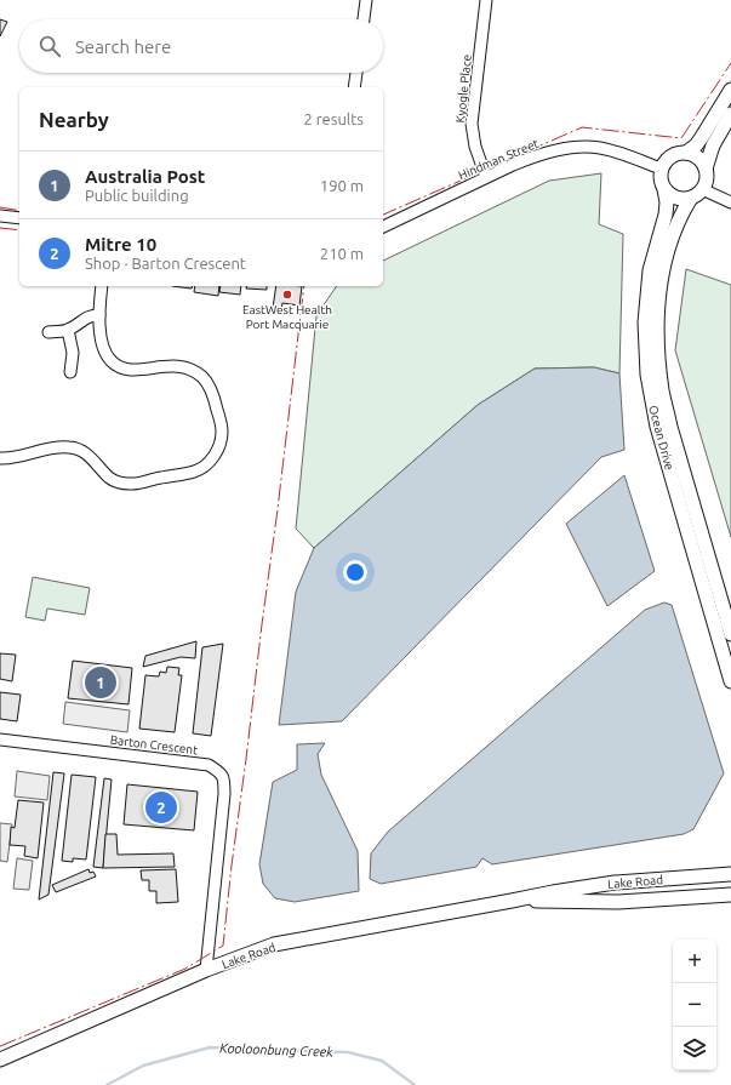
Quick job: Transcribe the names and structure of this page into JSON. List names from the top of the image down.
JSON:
{
  "streets": {
    "main road": ["Ocean Drive", "Lake Road"],
    "street": ["Kyogle Place", "Hindman Street", "Barton Crescent"]
  },
  "crossings": [
    ["Kyogle Place", "Hindman Street"],
    ["Hindman Street", "Ocean Drive"],
    ["Barton Crescent", "Lake Road"]
  ],
  "water": ["Kooloonbung Creek"],
  "places": ["EastWest Health Port Macquarie"],
  "page": {
    "search": "Search here",
    "heading": ["Nearby", "2 results"],
    "list": [
      {
        "mark": "1",
        "name": "Australia Post",
        "note": "Public building",
        "value": "190 m"
      },
      {
        "mark": "2",
        "name": "Mitre 10",
        "note": "Shop · Barton Crescent",
        "value": "210 m"
      }
    ],
    "pins": ["1", "2"],
    "map_buttons": ["+", "−"]
  }
}
